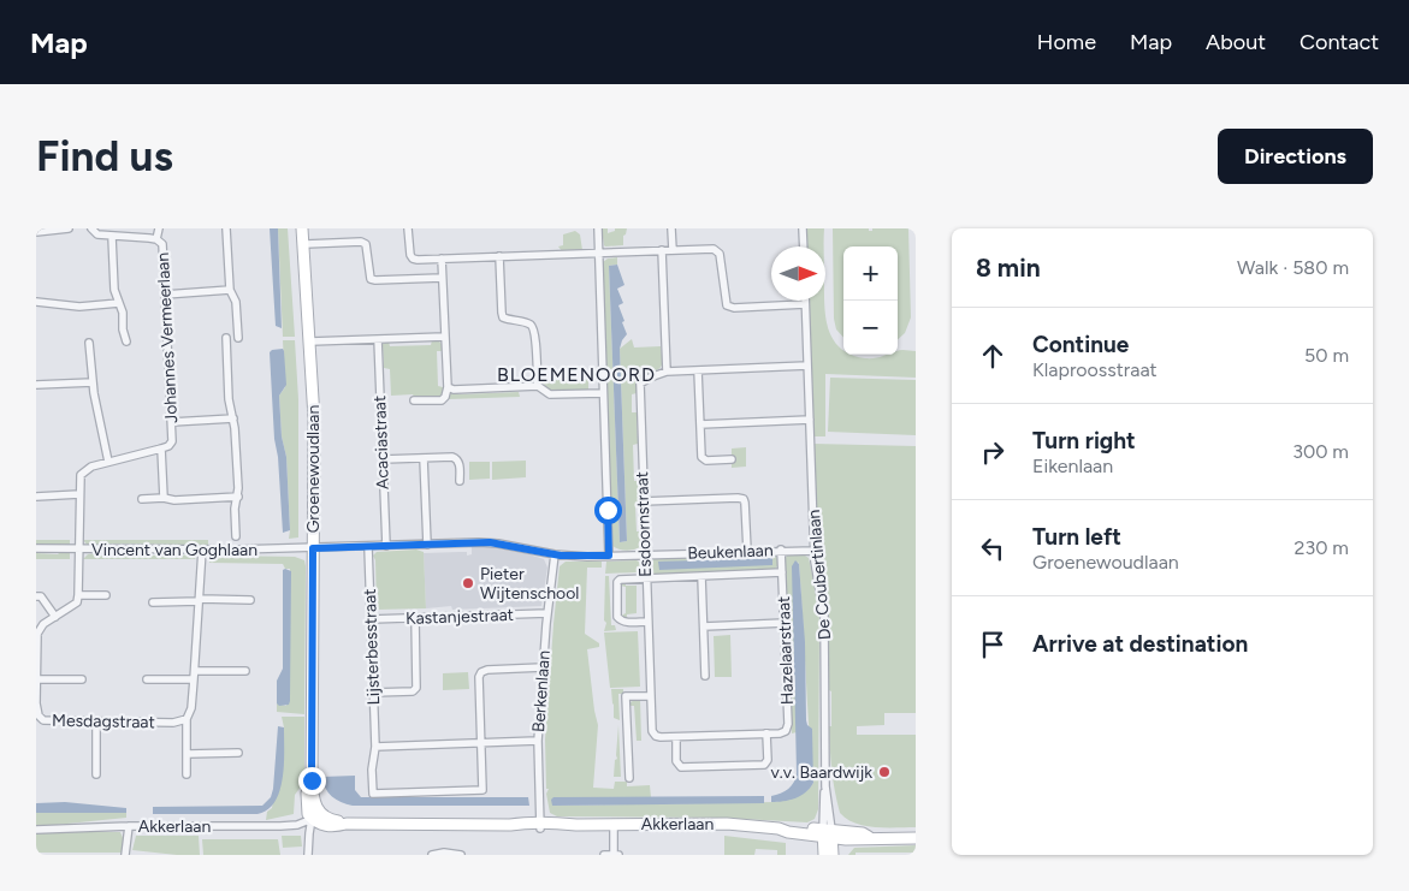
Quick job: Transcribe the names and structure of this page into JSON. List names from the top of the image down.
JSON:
{
  "streets": {
    "street": [
      "Johannes Vermeerlaan",
      "Acaciastraat",
      "Groenewoudlaan",
      "Esdoornstraat",
      "Vincent van Goghlaan",
      "Beukenlaan",
      "De Coubertinlaan",
      "Kastanjestraat",
      "Lijsterbesstraat",
      "Hazelaarstraat",
      "Berkenlaan",
      "Mesdagstraat",
      "Akkerlaan"
    ]
  },
  "crossings": [
    ["Johannes Vermeerlaan", "Vincent van Goghlaan"],
    ["Acaciastraat", "Vincent van Goghlaan"],
    ["Groenewoudlaan", "Vincent van Goghlaan"],
    ["Groenewoudlaan", "Akkerlaan"],
    ["Esdoornstraat", "Beukenlaan"],
    ["Vincent van Goghlaan", "Beukenlaan"],
    ["Vincent van Goghlaan", "Lijsterbesstraat"],
    ["Beukenlaan", "De Coubertinlaan"],
    ["Beukenlaan", "Hazelaarstraat"],
    ["Beukenlaan", "Berkenlaan"],
    ["De Coubertinlaan", "Akkerlaan"],
    ["Kastanjestraat", "Lijsterbesstraat"],
    ["Kastanjestraat", "Berkenlaan"],
    ["Berkenlaan", "Akkerlaan"]
  ],
  "districts": ["BLOEMENOORD"],
  "places": ["Pieter Wijtenschool", "v.v. Baardwijk"],
  "north": "right",
  "page": {
    "header": "Map",
    "nav": [
      "Home",
      "Map",
      "About",
      "Contact"
    ],
    "buttons": "Directions",
    "title": "Find us",
    "heading": ["8 min", "Walk · 580 m"],
    "map_buttons": ["+", "−"],
    "list": [
      ["Continue", "Klaproosstraat", "50 m"],
      ["Turn right", "Eikenlaan", "300 m"],
      ["Turn left", "Groenewoudlaan", "230 m"],
      "Arrive at destination"
    ]
  }
}
